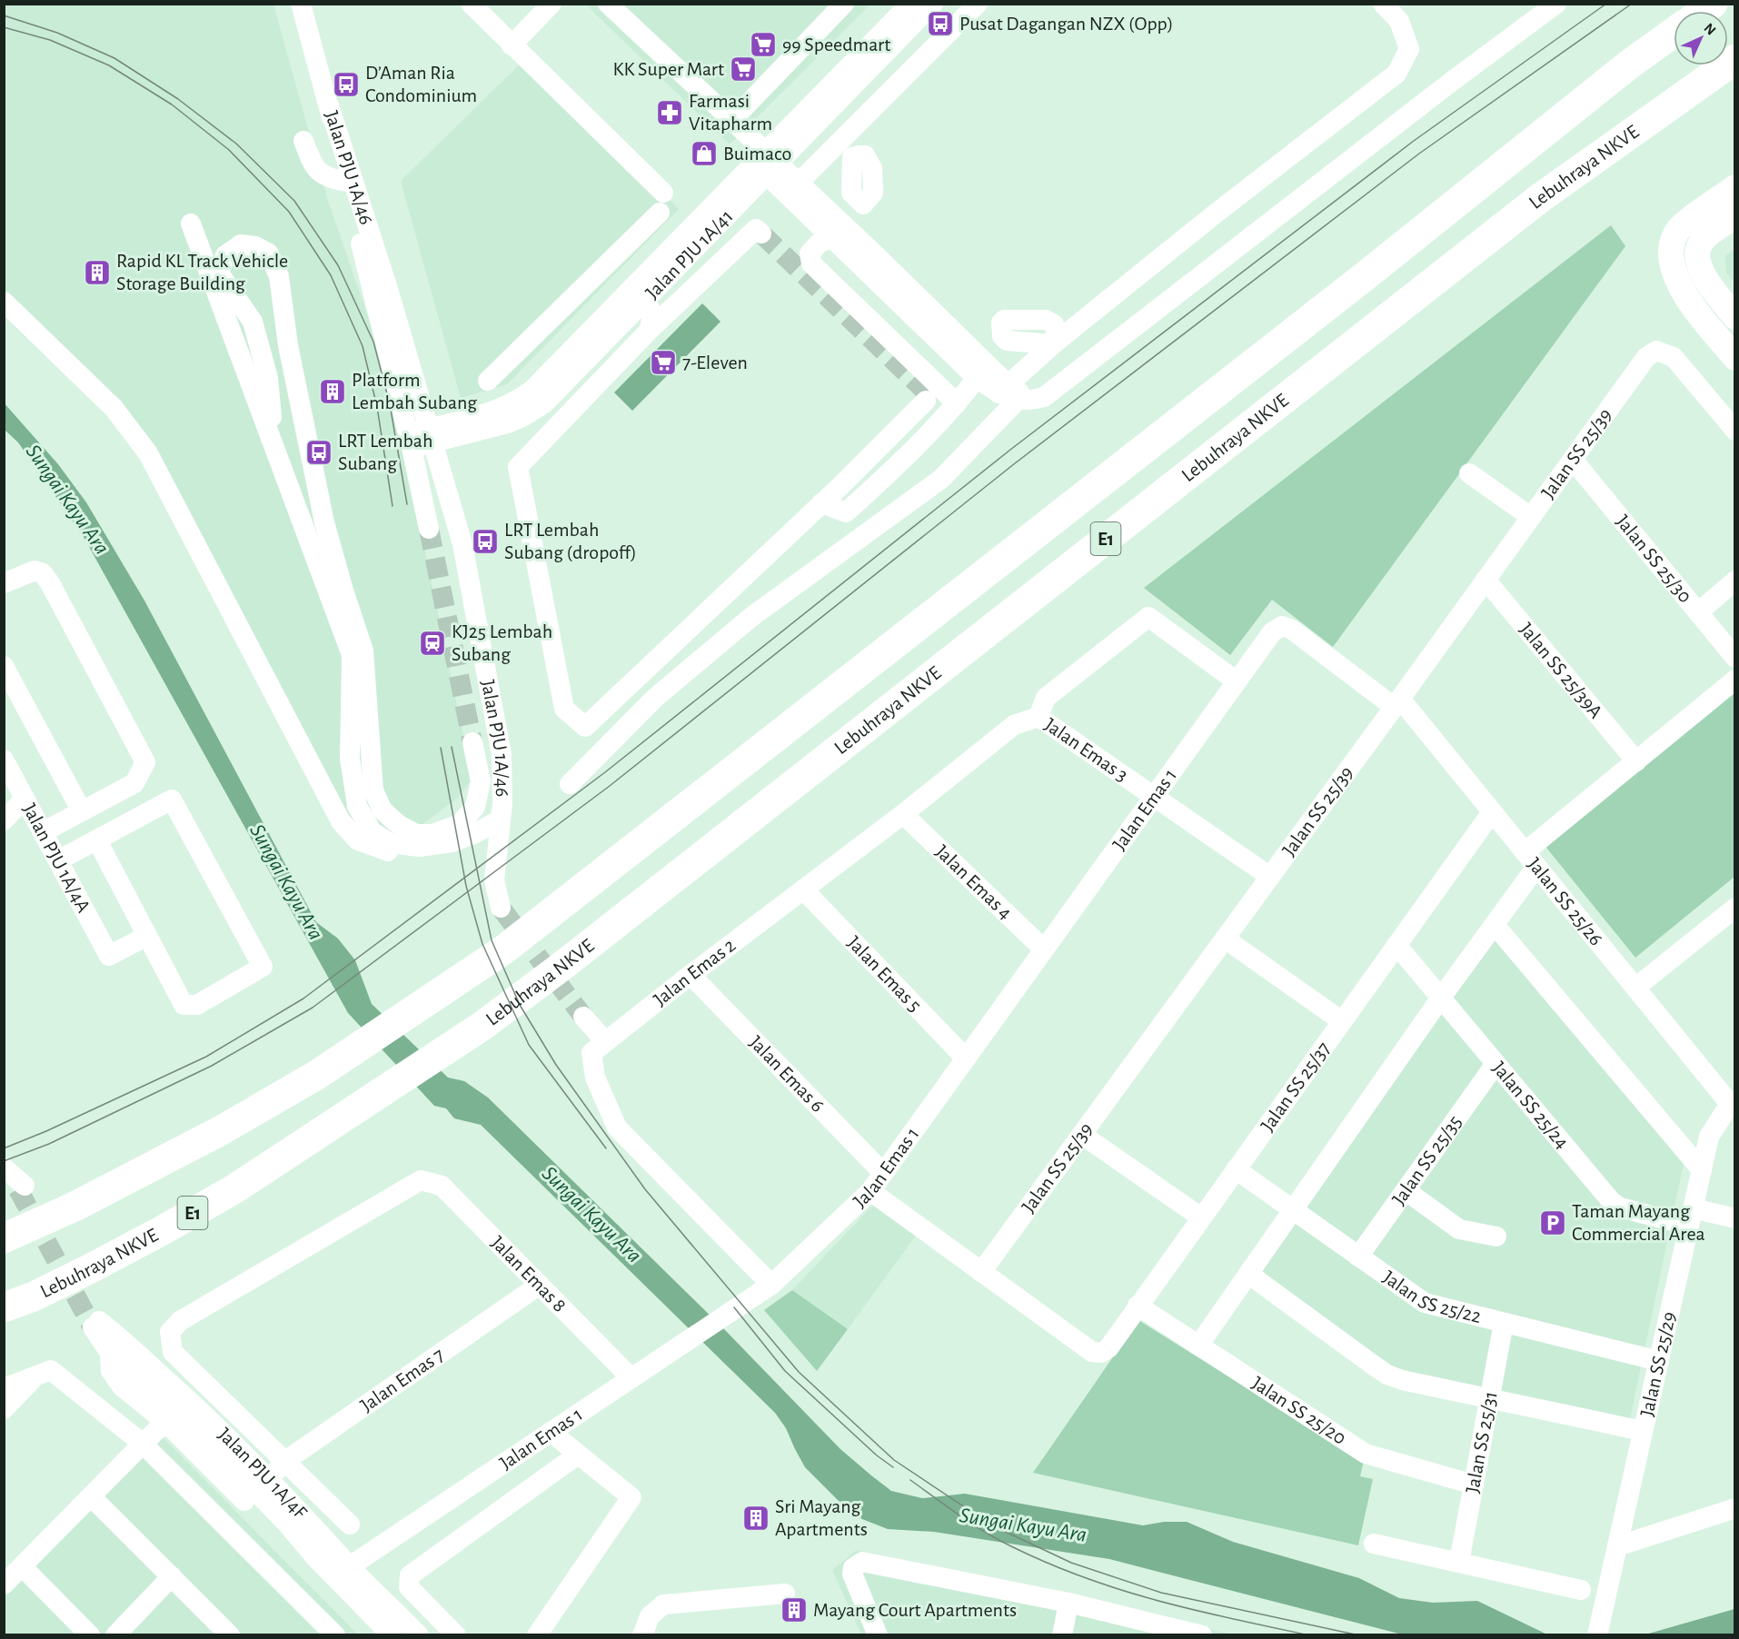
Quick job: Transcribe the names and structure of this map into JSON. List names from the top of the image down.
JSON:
{
  "streets": {
    "highway": ["Lebuhraya NKVE", "E1"],
    "street": [
      "Jalan PJU 1A/46",
      "Jalan PJU 1A/41",
      "Jalan SS 25/39",
      "Jalan SS 25/30",
      "Jalan SS 25/39A",
      "Jalan Emas 3",
      "Jalan Emas 1",
      "Jalan PJU 1A/4A",
      "Jalan Emas 4",
      "Jalan SS 25/26",
      "Jalan Emas 2",
      "Jalan Emas 5",
      "Jalan Emas 6",
      "Jalan SS 25/37",
      "Jalan SS 25/24",
      "Jalan SS 25/35",
      "Jalan Emas 8",
      "Jalan SS 25/22",
      "Jalan SS 25/29",
      "Jalan Emas 7",
      "Jalan SS 25/20",
      "Jalan SS 25/31",
      "Jalan PJU 1A/4F"
    ]
  },
  "crossings": [
    ["Jalan PJU 1A/46", "Jalan PJU 1A/41"],
    ["Jalan SS 25/39", "Jalan SS 25/30"],
    ["Jalan SS 25/39", "Jalan SS 25/39A"],
    ["Jalan SS 25/39", "Jalan Emas 3"],
    ["Jalan SS 25/39", "Jalan SS 25/26"],
    ["Jalan SS 25/39", "Jalan SS 25/37"],
    ["Jalan Emas 3", "Jalan Emas 1"],
    ["Jalan Emas 3", "Jalan Emas 2"],
    ["Jalan Emas 1", "Jalan Emas 4"],
    ["Jalan Emas 1", "Jalan SS 25/26"],
    ["Jalan Emas 1", "Jalan Emas 2"],
    ["Jalan Emas 1", "Jalan Emas 5"],
    ["Jalan Emas 1", "Jalan Emas 6"],
    ["Jalan Emas 1", "Jalan Emas 8"],
    ["Jalan Emas 1", "Jalan PJU 1A/4F"],
    ["Jalan Emas 4", "Jalan Emas 2"],
    ["Jalan SS 25/26", "Jalan SS 25/37"],
    ["Jalan SS 25/26", "Jalan SS 25/29"],
    ["Jalan Emas 2", "Jalan Emas 5"],
    ["Jalan Emas 2", "Jalan Emas 6"],
    ["Jalan SS 25/37", "Jalan SS 25/24"],
    ["Jalan SS 25/37", "Jalan SS 25/22"],
    ["Jalan SS 25/37", "Jalan SS 25/20"],
    ["Jalan SS 25/24", "Jalan SS 25/35"],
    ["Jalan SS 25/24", "Jalan SS 25/29"],
    ["Jalan SS 25/35", "Jalan SS 25/22"],
    ["Jalan Emas 8", "Jalan Emas 7"],
    ["Jalan SS 25/22", "Jalan SS 25/29"],
    ["Jalan SS 25/22", "Jalan SS 25/31"],
    ["Jalan Emas 7", "Jalan PJU 1A/4F"],
    ["Jalan SS 25/20", "Jalan SS 25/31"]
  ],
  "water": ["Sungai Kayu Ara"],
  "places": {
    "bus stop": [
      "Pusat Dagangan NZX (Opp)",
      "D’Aman Ria Condominium",
      "LRT Lembah Subang",
      "LRT Lembah Subang (dropoff)"
    ],
    "supermarket": ["99 Speedmart", "KK Super Mart", "7-Eleven"],
    "pharmacy": ["Farmasi Vitapharm"],
    "shop": ["Buimaco"],
    "building": [
      "Rapid KL Track Vehicle Storage Building",
      "Platform Lembah Subang",
      "Sri Mayang Apartments",
      "Mayang Court Apartments"
    ],
    "station": ["KJ25 Lembah Subang"],
    "parking": ["Taman Mayang Commercial Area"]
  },
  "north": "top right"
}
